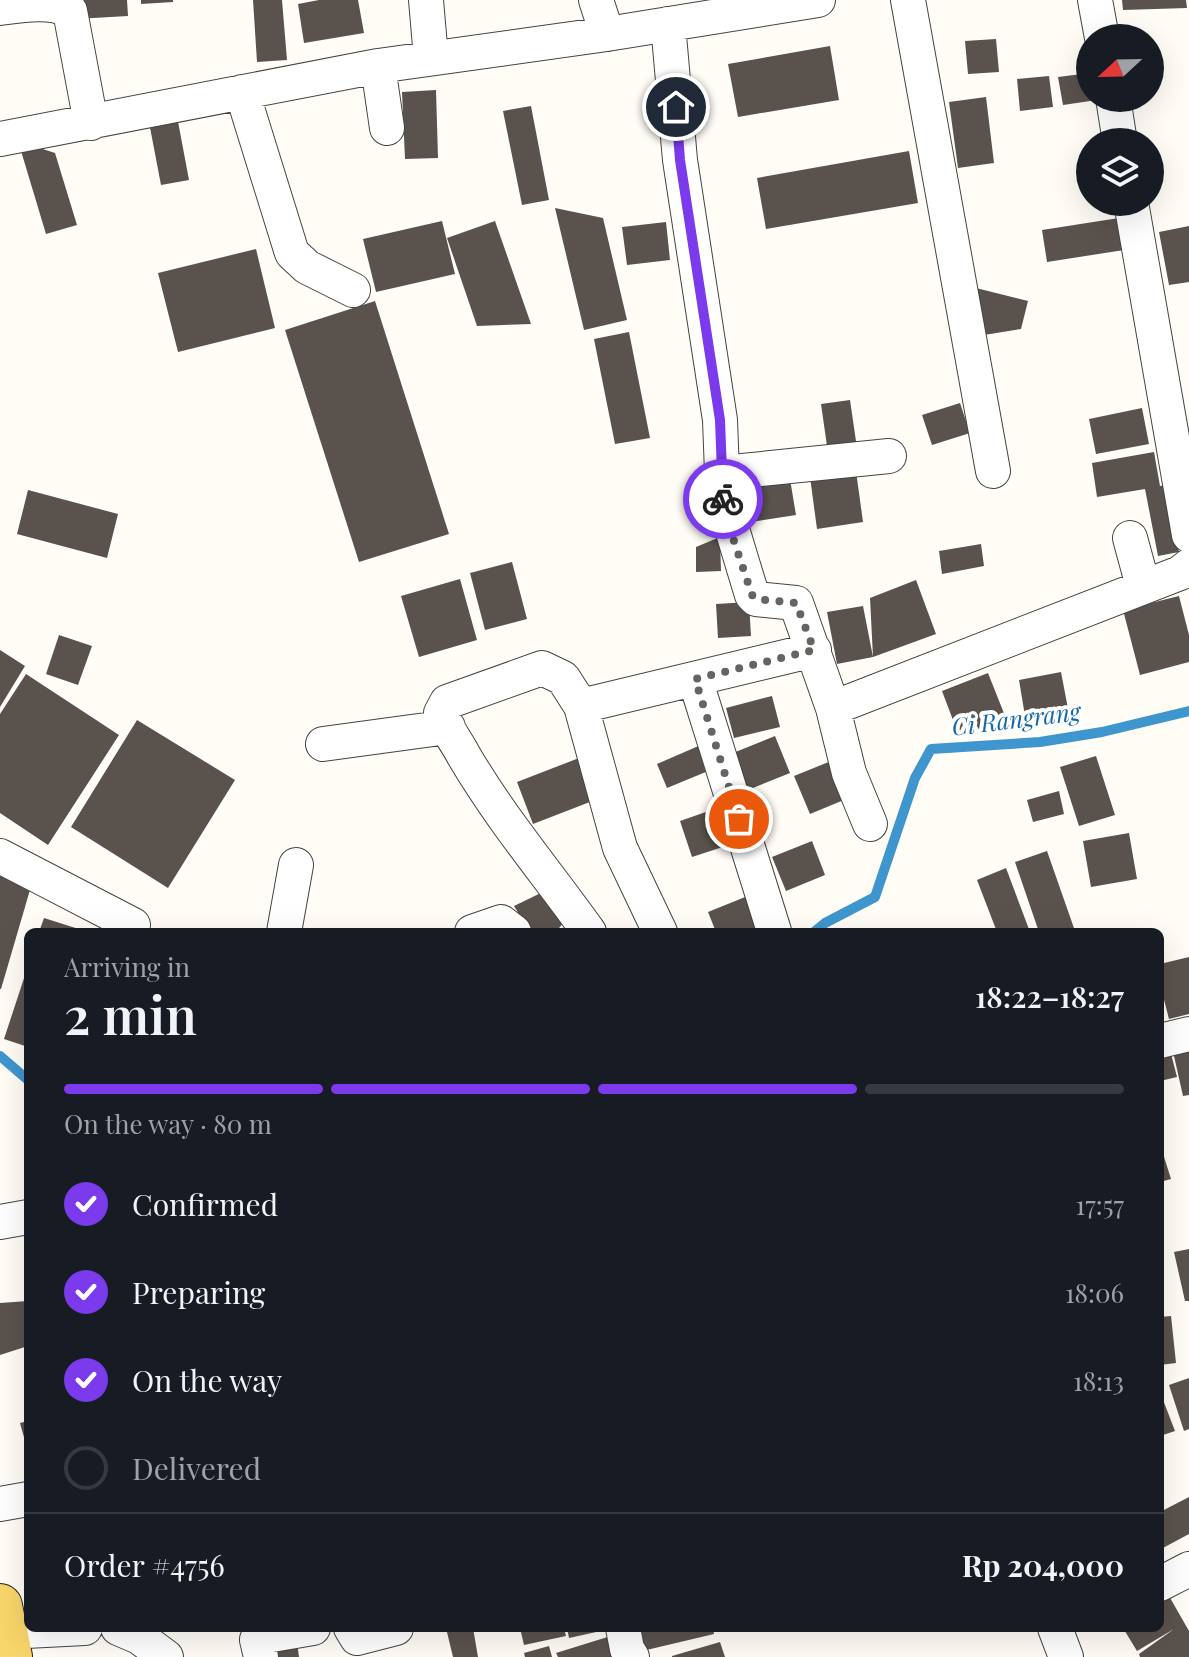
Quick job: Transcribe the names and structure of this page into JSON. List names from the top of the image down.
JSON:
{
  "water": ["Ci Rangrang"],
  "north": "left",
  "page": {
    "heading": ["2 min", "Arriving in", "18:22–18:27"],
    "panel": ["Order #4756", "Rp 204,000"],
    "bar": "On the way · 80 m",
    "list": [
      ["Confirmed", "17:57"],
      ["Preparing", "18:06"],
      ["On the way", "18:13"],
      "Delivered"
    ]
  }
}
